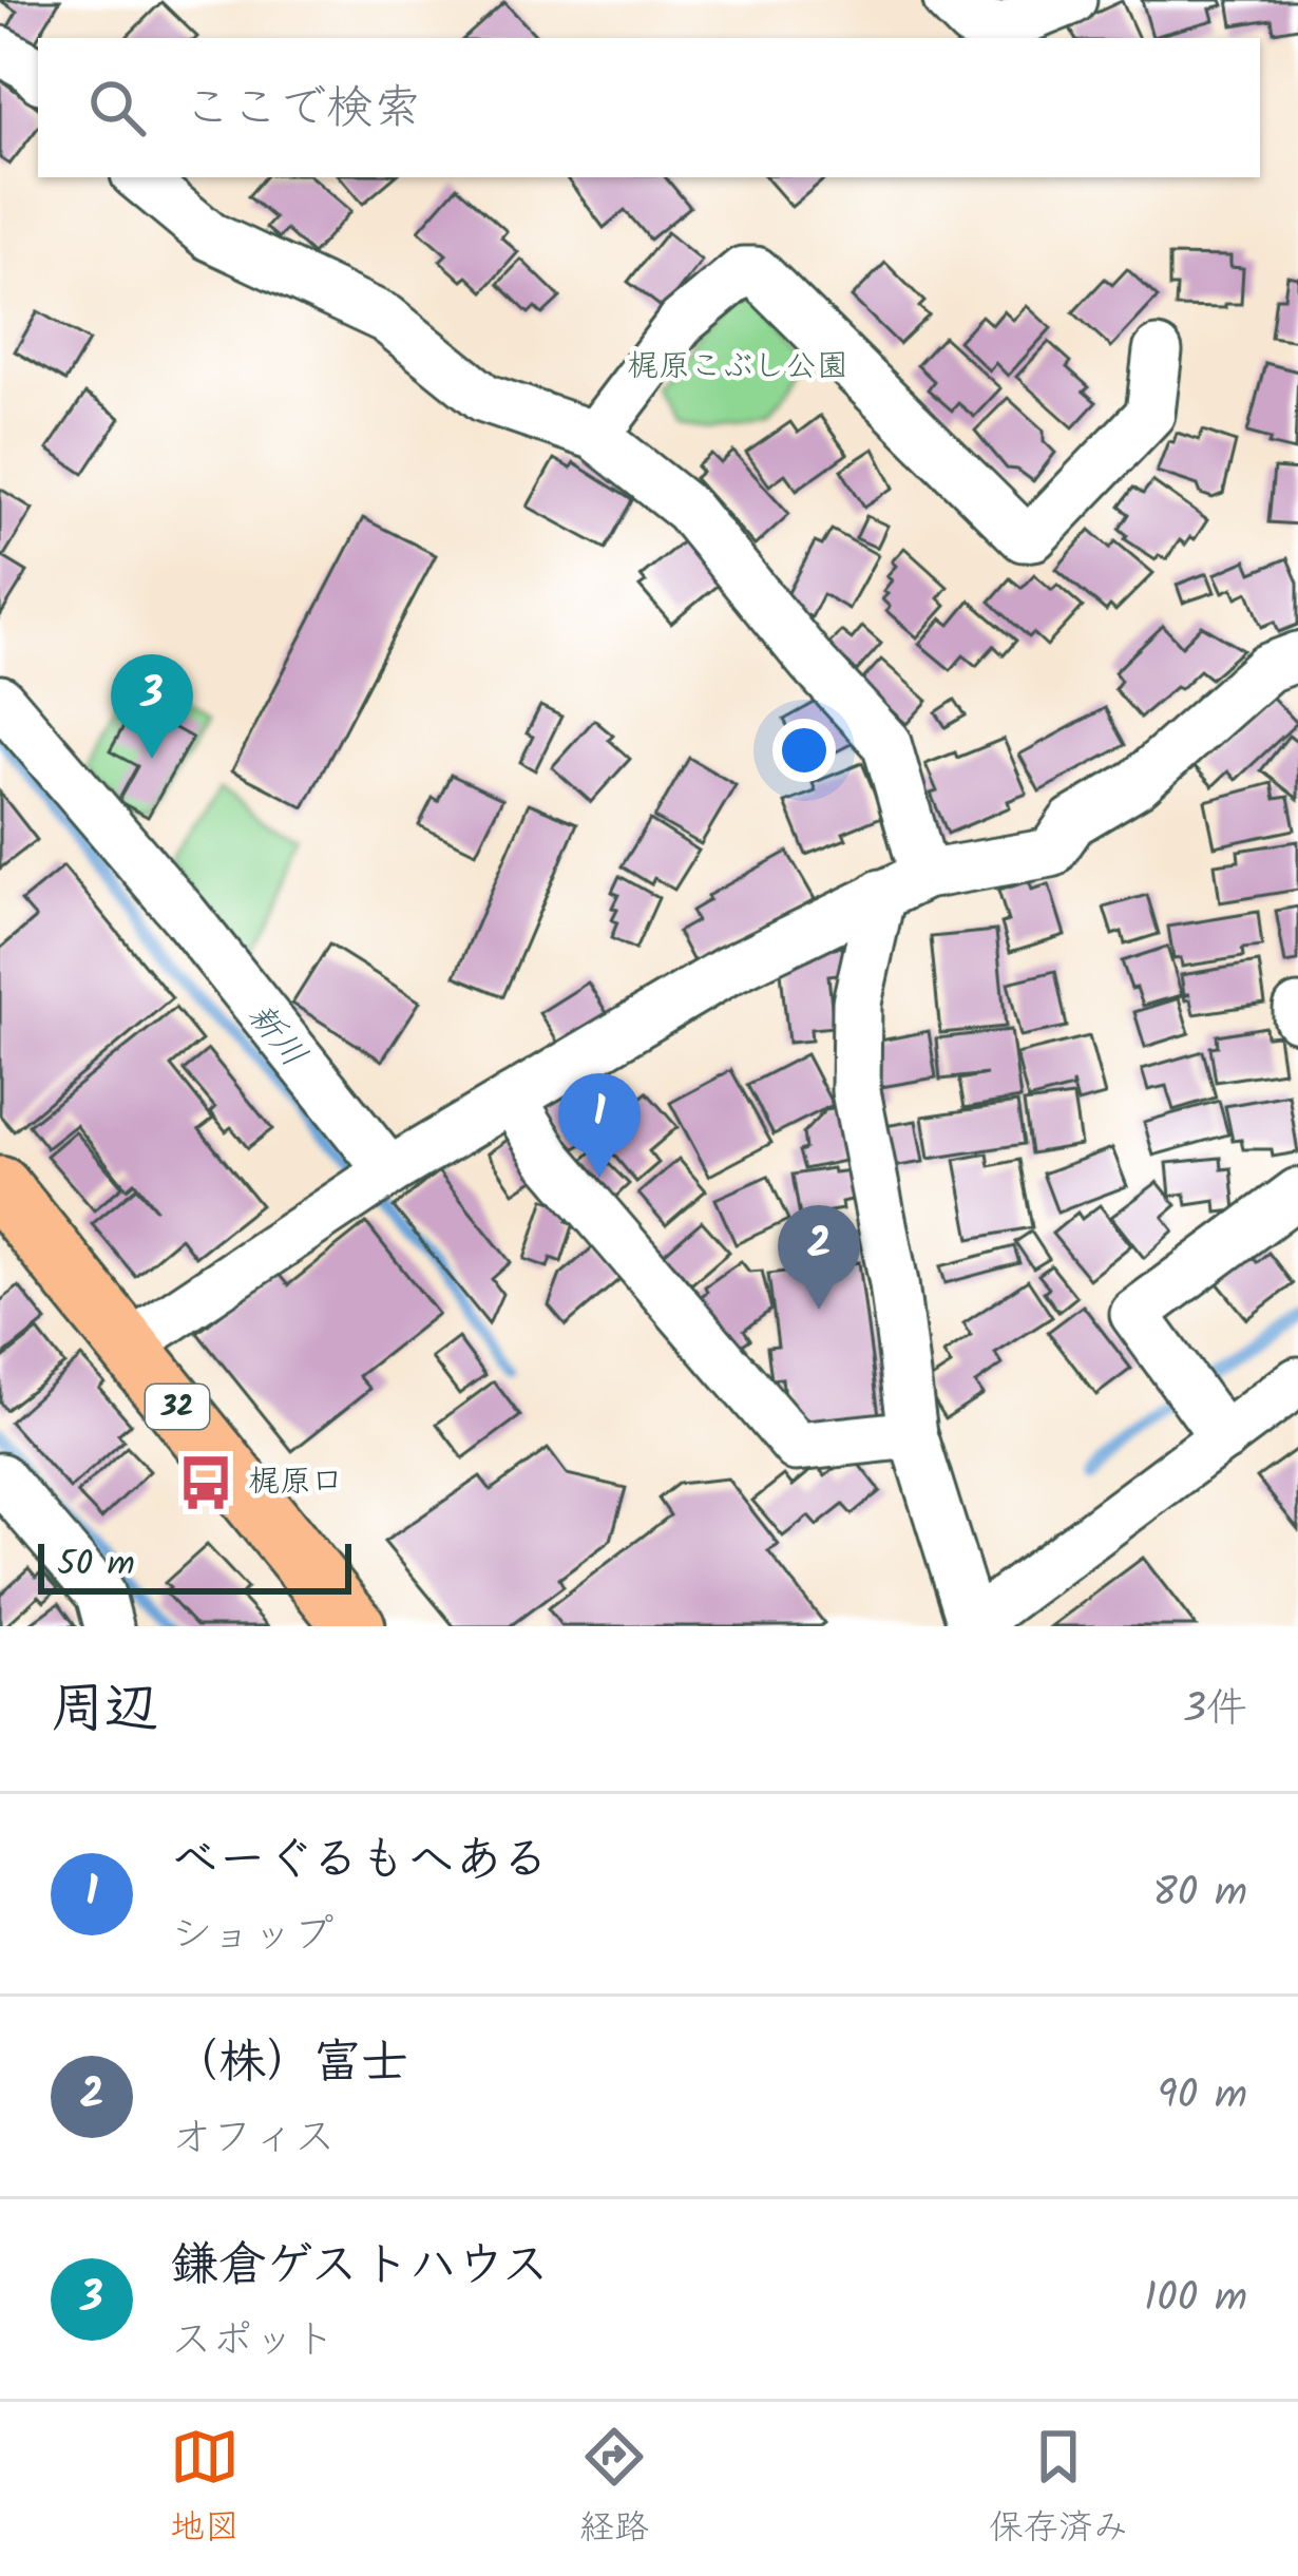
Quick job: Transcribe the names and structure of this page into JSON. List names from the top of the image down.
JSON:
{
  "streets": {
    "main road": ["32"]
  },
  "water": ["新川"],
  "parks": ["梶原こぶし公園"],
  "places": {
    "bus stop": ["梶原口"]
  },
  "scale_bar": "50 m",
  "page": {
    "search": "ここで検索",
    "pins": ["3", "1", "2"],
    "scale": "50 m",
    "heading": ["周辺", "3件"],
    "list": [
      {
        "mark": "1",
        "name": "べーぐるもへある",
        "note": "ショップ",
        "value": "80 m"
      },
      {
        "mark": "2",
        "name": "（株）富士",
        "note": "オフィス",
        "value": "90 m"
      },
      {
        "mark": "3",
        "name": "鎌倉ゲストハウス",
        "note": "スポット",
        "value": "100 m"
      }
    ],
    "nav": ["地図", "経路", "保存済み"]
  }
}
